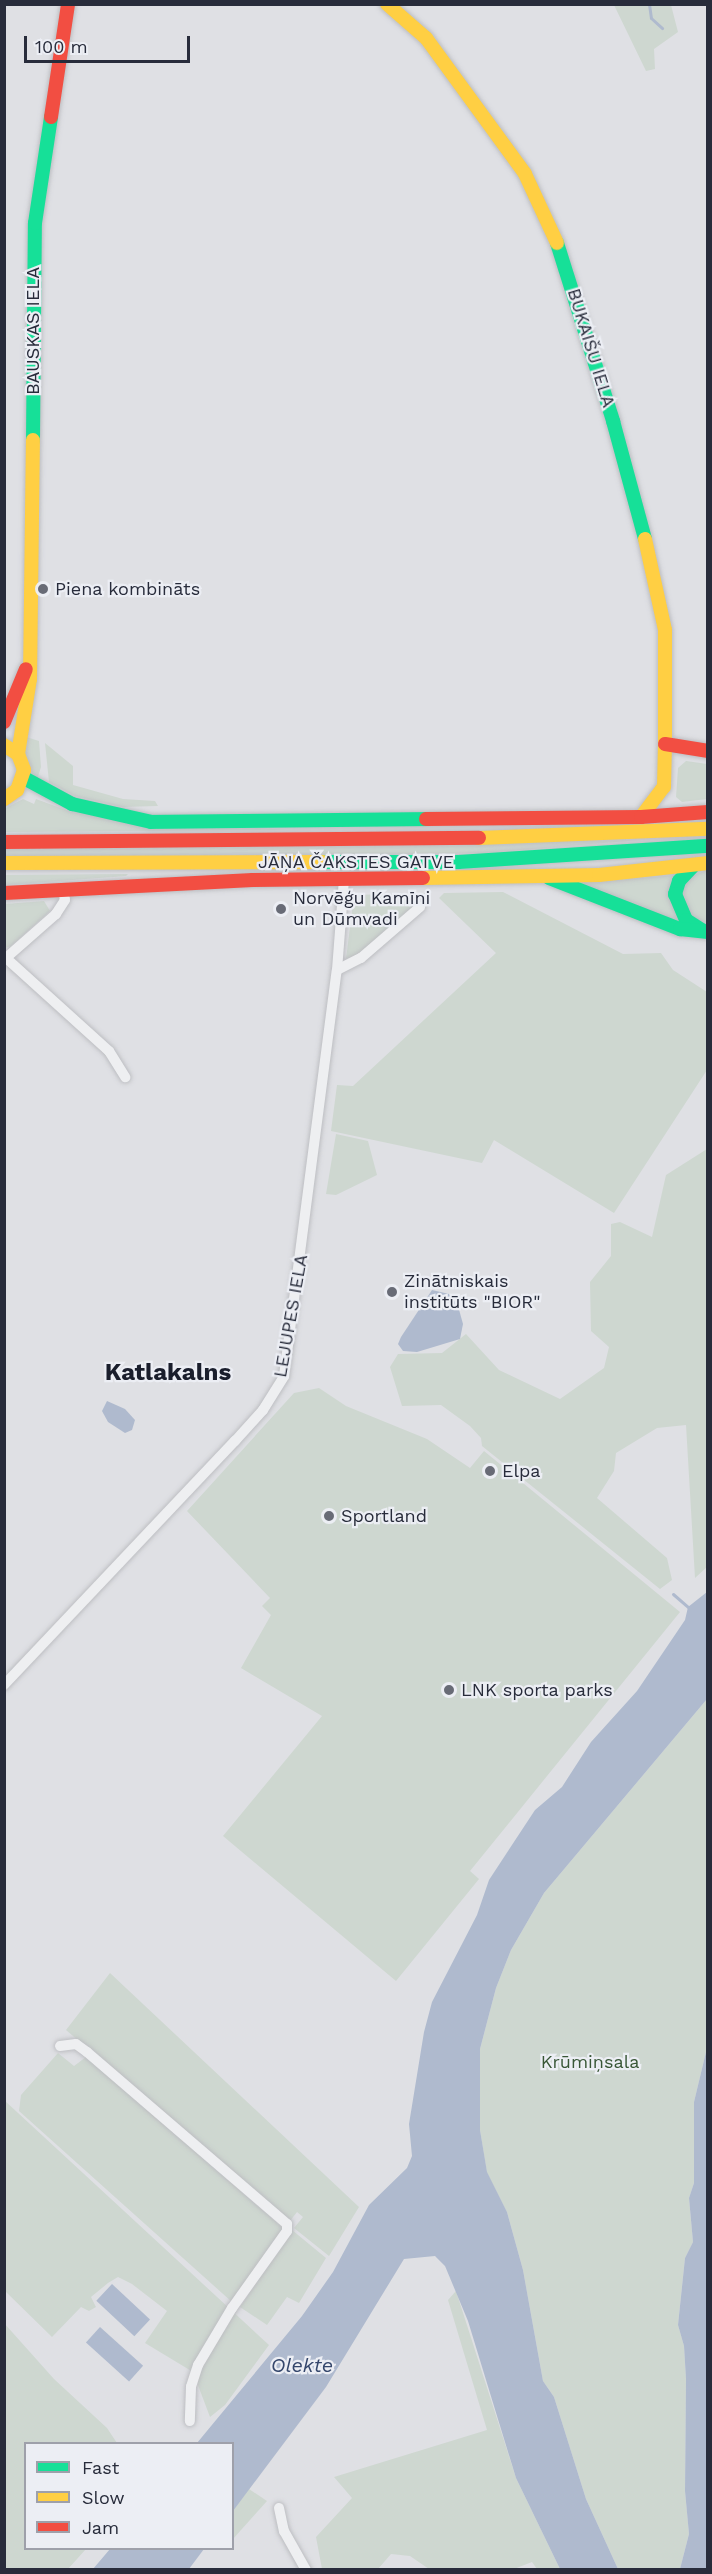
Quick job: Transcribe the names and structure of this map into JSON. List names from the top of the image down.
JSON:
{
  "streets": {
    "main road": ["BAUSKAS IELA", "BUKAIŠU IELA", "JĀŅA ČAKSTES GATVE"],
    "street": ["LEJUPES IELA"]
  },
  "districts": ["Katlakalns"],
  "water": ["Olekte"],
  "parks": ["Krūmiņsala"],
  "places": [
    "Piena kombināts",
    "Norvēģu Kamīni un Dūmvadi",
    "Zinātniskais institūts \"BIOR\"",
    "Elpa",
    "Sportland",
    "LNK sporta parks"
  ],
  "legend": ["Fast", "Slow", "Jam"],
  "scale_bar": "100 m"
}
